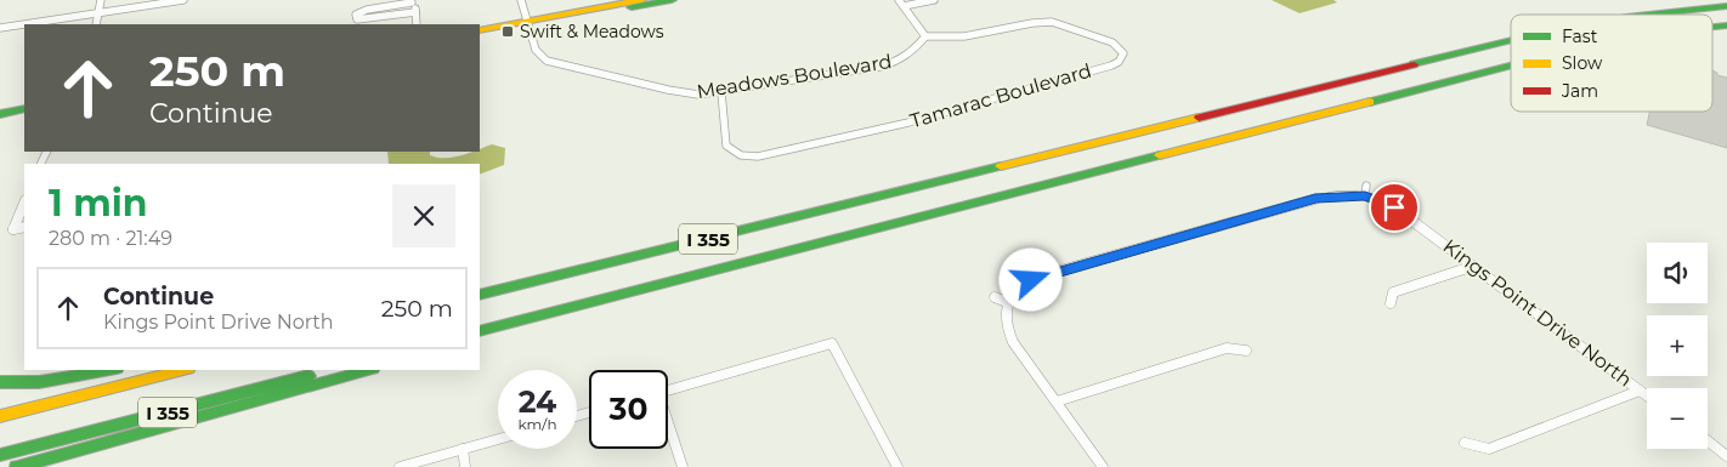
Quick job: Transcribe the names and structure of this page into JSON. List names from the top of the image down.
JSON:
{
  "streets": {
    "main road": ["I 355"],
    "street": ["Meadows Boulevard", "Tamarac Boulevard", "Kings Point Drive North"]
  },
  "crossings": [
    ["Meadows Boulevard", "Tamarac Boulevard"]
  ],
  "places": {
    "transit": ["Swift & Meadows"]
  },
  "legend": ["Fast", "Slow", "Jam"],
  "page": {
    "turn": ["250 m", "Continue"],
    "heading": ["1 min", "280 m · 21:49"],
    "map_buttons": ["+", "−"],
    "list": [
      {
        "name": "Continue",
        "note": "Kings Point Drive North",
        "value": "250 m"
      }
    ],
    "speed": "24 km/h",
    "limit": "30"
  }
}
